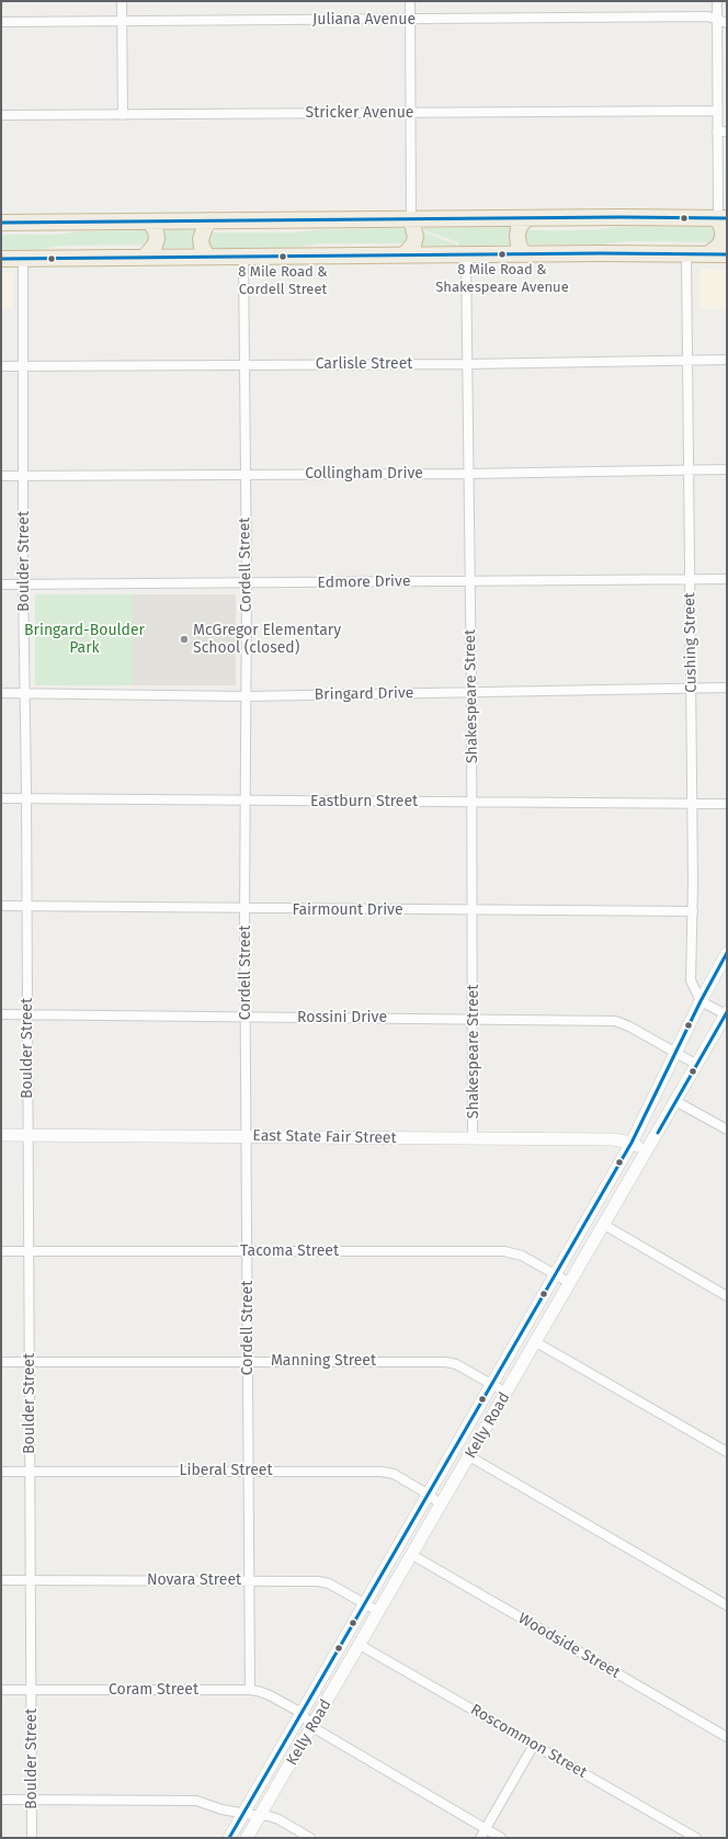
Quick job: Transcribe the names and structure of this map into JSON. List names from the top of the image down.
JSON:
{
  "streets": {
    "street": [
      "Juliana Avenue",
      "Stricker Avenue",
      "Carlisle Street",
      "Collingham Drive",
      "Boulder Street",
      "Cordell Street",
      "Edmore Drive",
      "Cushing Street",
      "Bringard Drive",
      "Shakespeare Street",
      "Eastburn Street",
      "Fairmount Drive",
      "Rossini Drive",
      "East State Fair Street",
      "Tacoma Street",
      "Manning Street",
      "Kelly Road",
      "Liberal Street",
      "Novara Street",
      "Woodside Street",
      "Coram Street",
      "Roscommon Street"
    ]
  },
  "crossings": [
    ["Carlisle Street", "Boulder Street"],
    ["Carlisle Street", "Cordell Street"],
    ["Carlisle Street", "Cushing Street"],
    ["Carlisle Street", "Shakespeare Street"],
    ["Collingham Drive", "Boulder Street"],
    ["Collingham Drive", "Cordell Street"],
    ["Collingham Drive", "Cushing Street"],
    ["Collingham Drive", "Shakespeare Street"],
    ["Boulder Street", "Edmore Drive"],
    ["Boulder Street", "Bringard Drive"],
    ["Boulder Street", "Eastburn Street"],
    ["Boulder Street", "Fairmount Drive"],
    ["Boulder Street", "Rossini Drive"],
    ["Boulder Street", "East State Fair Street"],
    ["Boulder Street", "Tacoma Street"],
    ["Boulder Street", "Manning Street"],
    ["Boulder Street", "Liberal Street"],
    ["Boulder Street", "Novara Street"],
    ["Boulder Street", "Coram Street"],
    ["Cordell Street", "Edmore Drive"],
    ["Cordell Street", "Bringard Drive"],
    ["Cordell Street", "Eastburn Street"],
    ["Cordell Street", "Fairmount Drive"],
    ["Cordell Street", "Rossini Drive"],
    ["Cordell Street", "East State Fair Street"],
    ["Cordell Street", "Tacoma Street"],
    ["Cordell Street", "Manning Street"],
    ["Cordell Street", "Liberal Street"],
    ["Cordell Street", "Novara Street"],
    ["Cordell Street", "Coram Street"],
    ["Edmore Drive", "Cushing Street"],
    ["Edmore Drive", "Shakespeare Street"],
    ["Cushing Street", "Bringard Drive"],
    ["Cushing Street", "Eastburn Street"],
    ["Cushing Street", "Fairmount Drive"],
    ["Cushing Street", "Kelly Road"],
    ["Bringard Drive", "Shakespeare Street"],
    ["Shakespeare Street", "Eastburn Street"],
    ["Shakespeare Street", "Fairmount Drive"],
    ["Shakespeare Street", "Rossini Drive"],
    ["Shakespeare Street", "East State Fair Street"],
    ["Rossini Drive", "Kelly Road"],
    ["East State Fair Street", "Kelly Road"],
    ["Tacoma Street", "Kelly Road"],
    ["Manning Street", "Kelly Road"],
    ["Kelly Road", "Liberal Street"],
    ["Kelly Road", "Novara Street"],
    ["Kelly Road", "Woodside Street"],
    ["Kelly Road", "Coram Street"],
    ["Kelly Road", "Roscommon Street"]
  ],
  "parks": ["Bringard-Boulder Park"],
  "places": ["8 Mile Road & Shakespeare Avenue", "8 Mile Road & Cordell Street", "McGregor Elementary School (closed)"]
}
